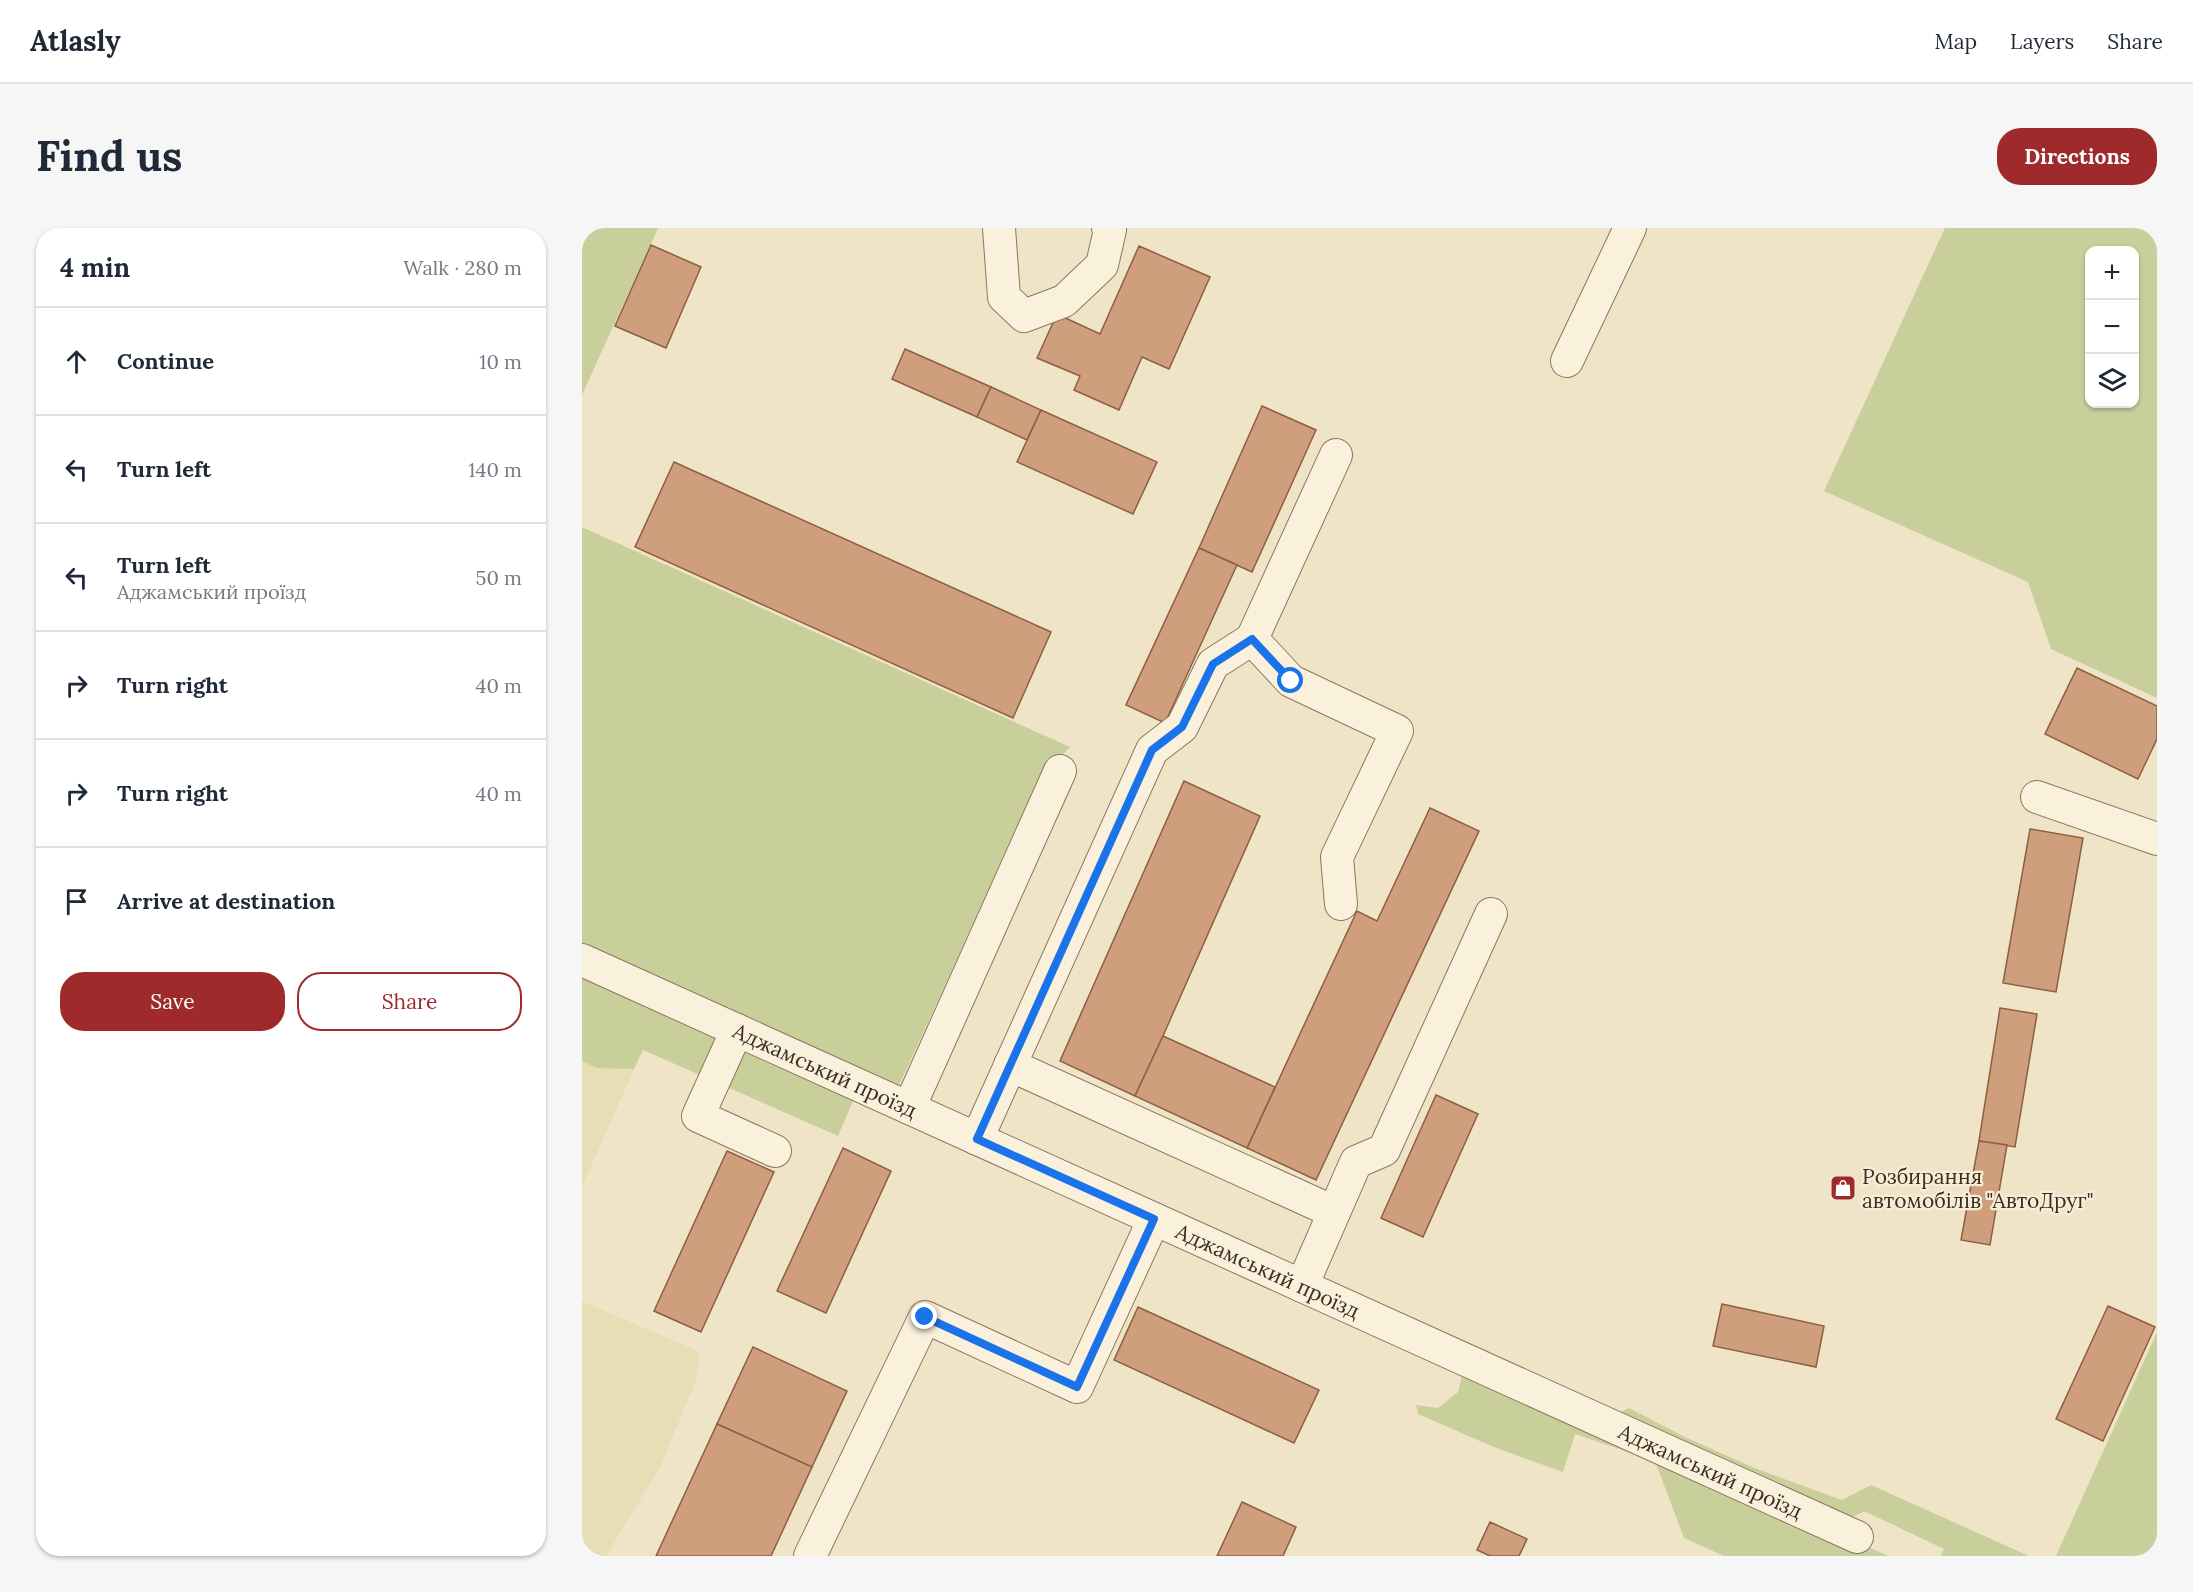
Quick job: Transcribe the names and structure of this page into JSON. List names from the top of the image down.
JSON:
{
  "streets": {
    "street": ["Аджамський проїзд"]
  },
  "places": {
    "shop": ["Розбирання автомобілів \"АвтоДруг\""]
  },
  "page": {
    "header": "Atlasly",
    "nav": ["Map", "Layers", "Share"],
    "buttons": [
      "Directions",
      ["Save", "Share"]
    ],
    "title": "Find us",
    "heading": ["4 min", "Walk · 280 m"],
    "map_buttons": ["+", "−"],
    "list": [
      ["Continue", "10 m"],
      ["Turn left", "140 m"],
      ["Turn left", "Аджамський проїзд", "50 m"],
      ["Turn right", "40 m"],
      ["Turn right", "40 m"],
      "Arrive at destination"
    ]
  }
}
